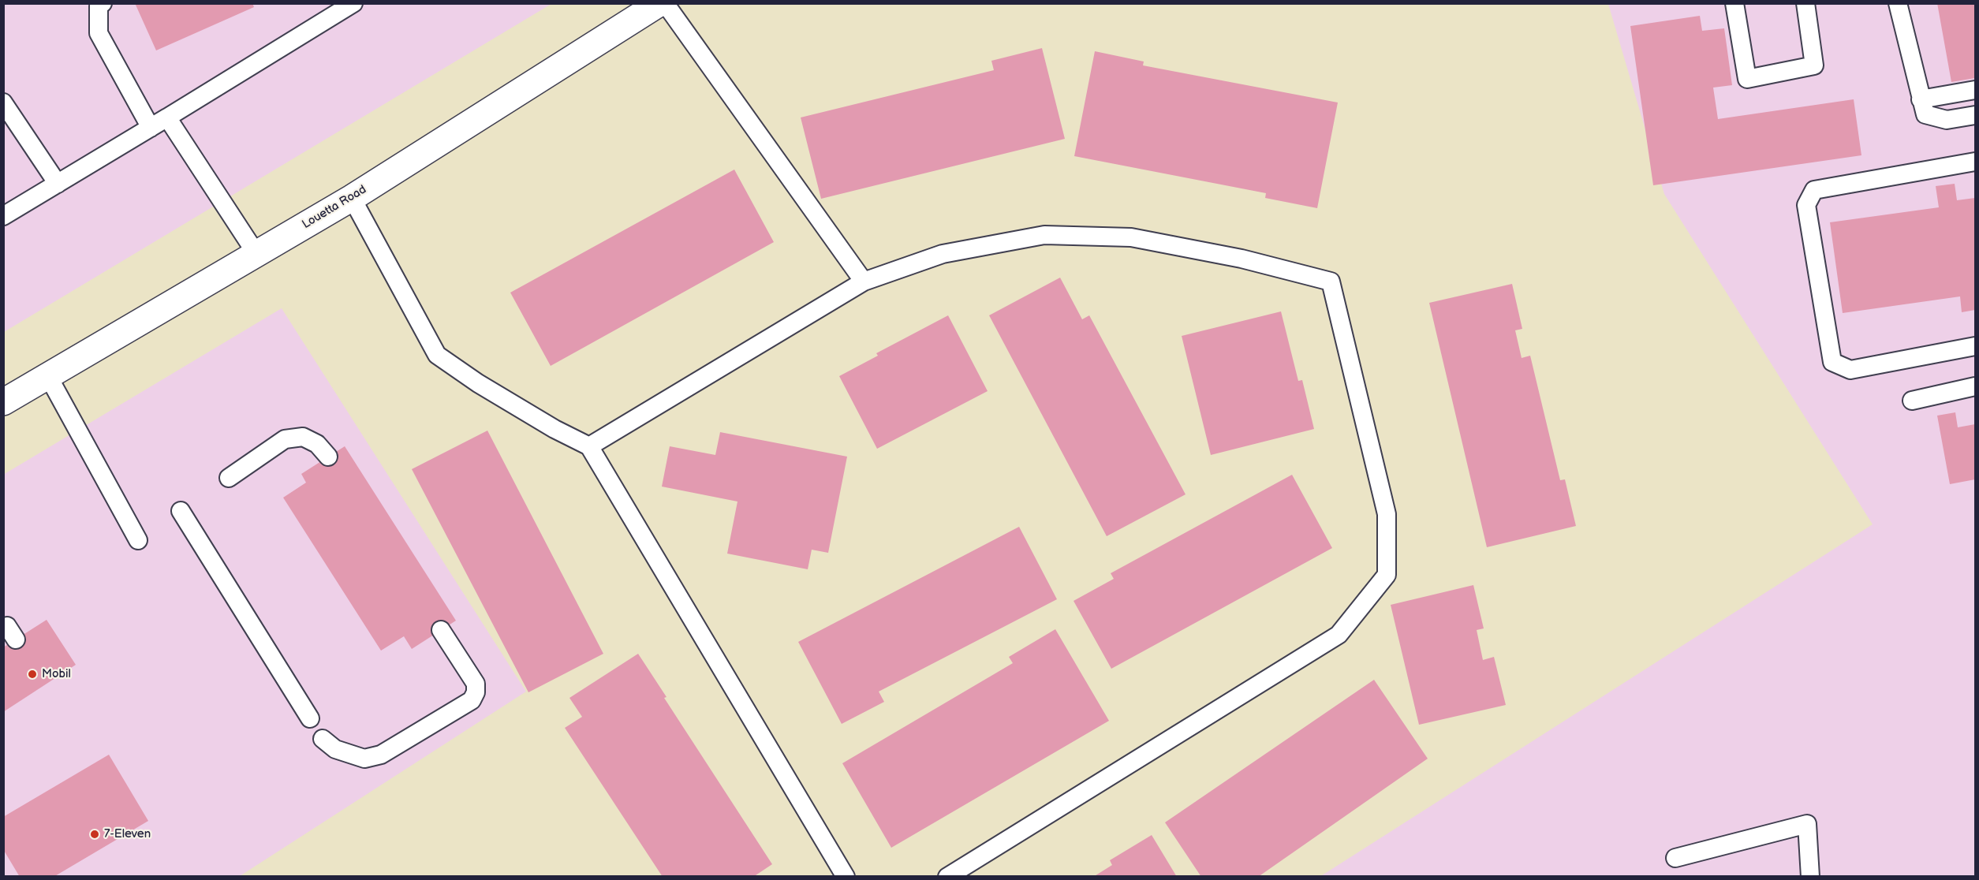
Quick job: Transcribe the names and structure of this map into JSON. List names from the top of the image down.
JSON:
{
  "streets": {
    "main road": ["Louetta Road"]
  },
  "places": ["Mobil", "7-Eleven"]
}
